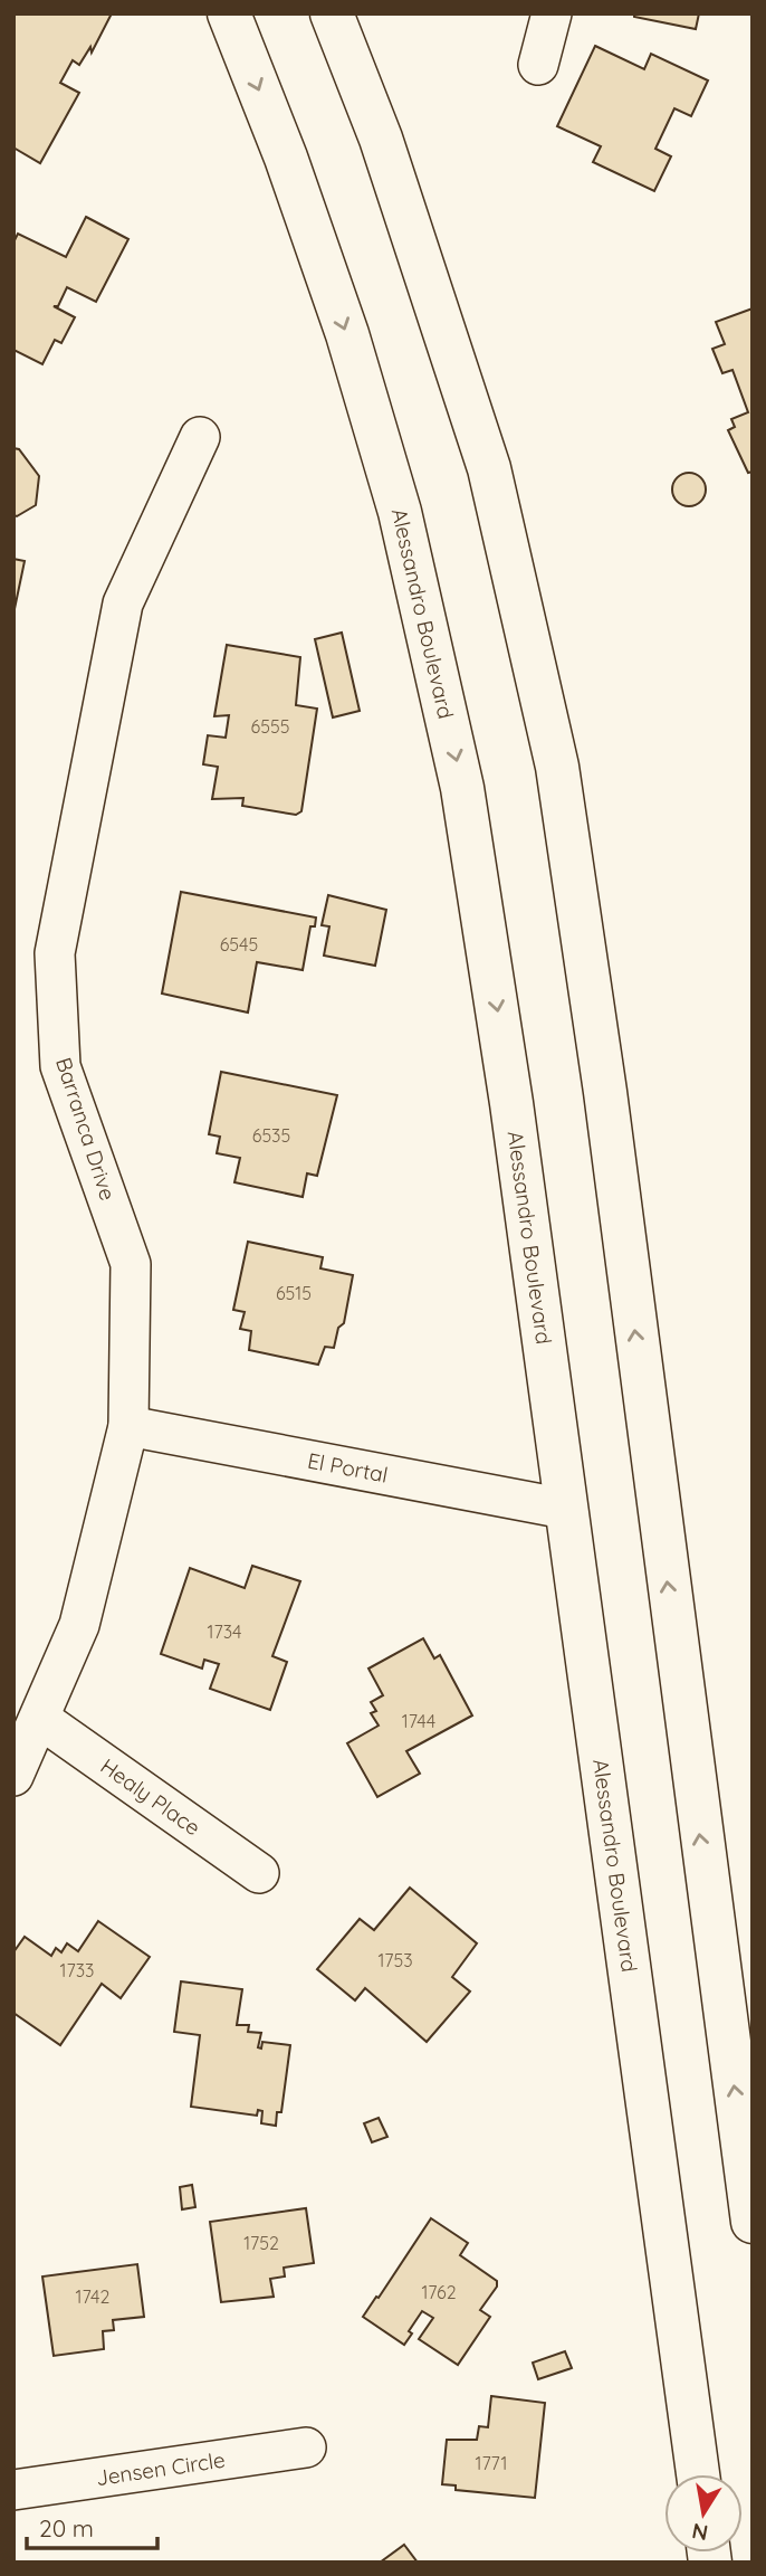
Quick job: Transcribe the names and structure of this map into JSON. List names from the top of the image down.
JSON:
{
  "streets": {
    "main road": ["Alessandro Boulevard"],
    "street": [
      "Barranca Drive",
      "El Portal",
      "Healy Place",
      "Jensen Circle"
    ]
  },
  "crossings": [
    ["Alessandro Boulevard", "El Portal"],
    ["Barranca Drive", "El Portal"],
    ["Barranca Drive", "Healy Place"]
  ],
  "house_numbers": [
    "6555",
    "6545",
    "6535",
    "6515",
    "1734",
    "1744",
    "1753",
    "1733",
    "1752",
    "1762",
    "1742",
    "1771"
  ],
  "scale_bar": "20 m",
  "north": "bottom"
}
